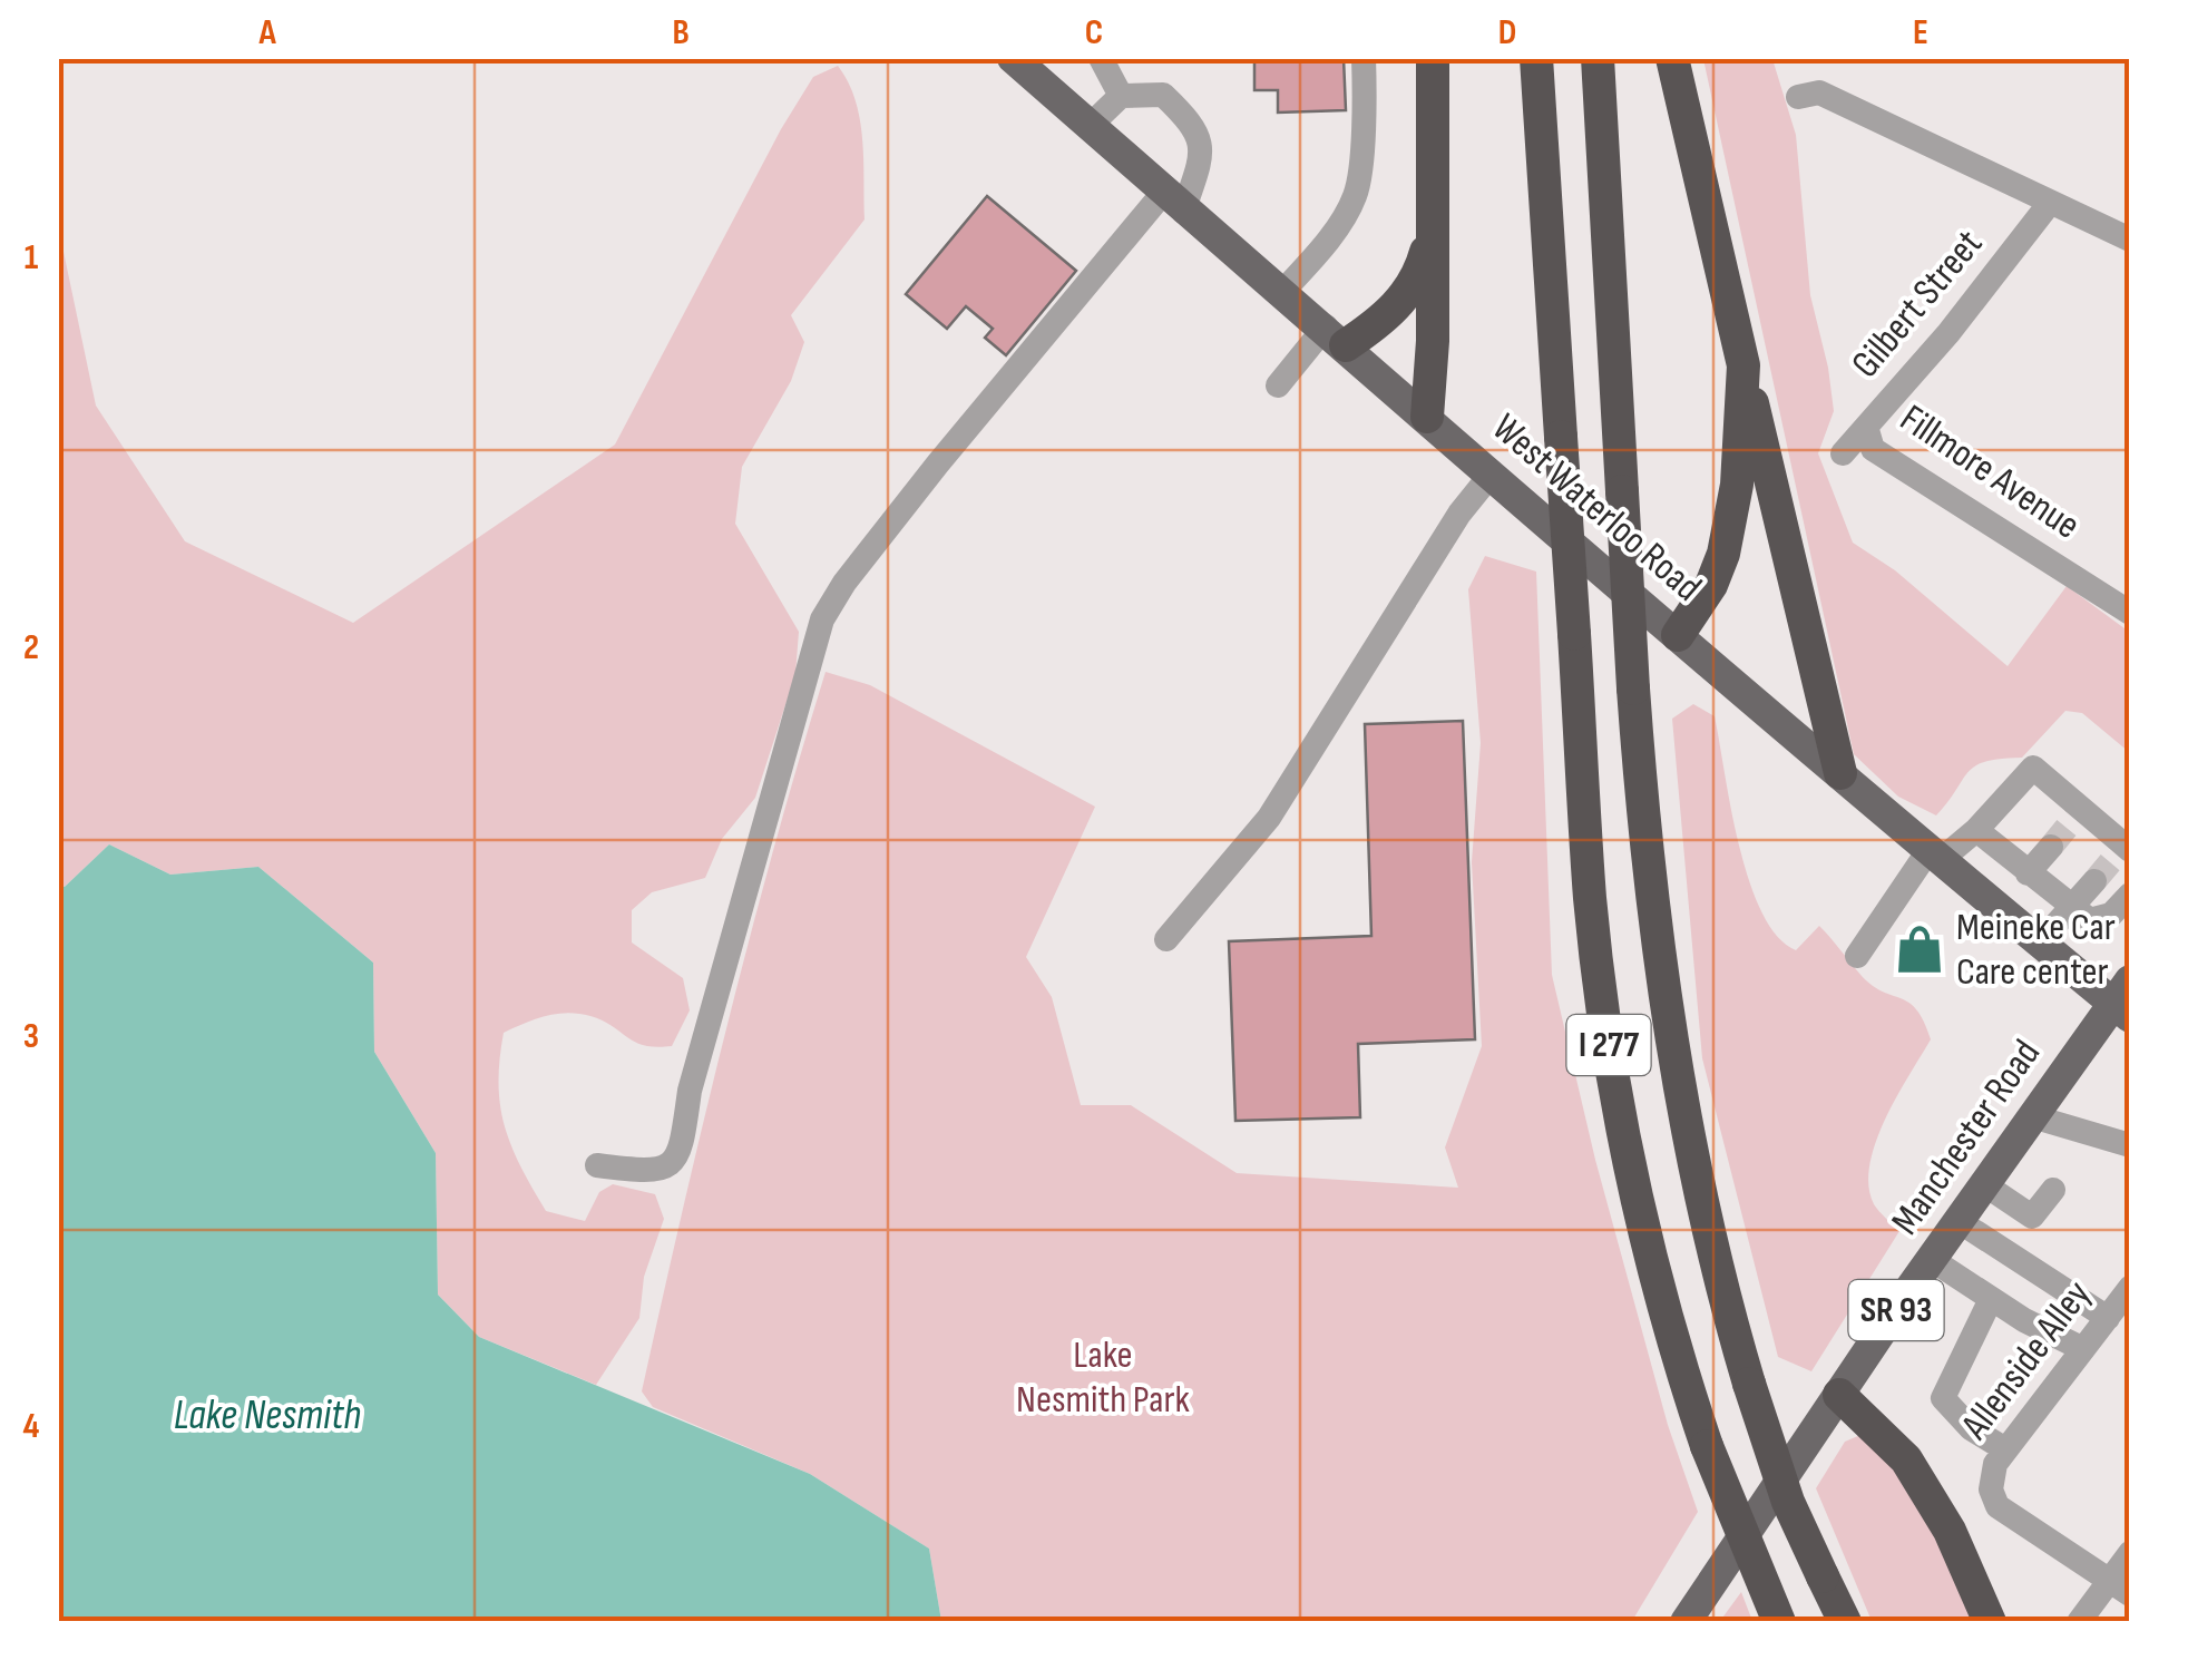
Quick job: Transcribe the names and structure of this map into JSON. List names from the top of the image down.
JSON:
{
  "streets": {
    "highway": ["I 277"],
    "main road": ["West Waterloo Road", "Manchester Road", "SR 93"],
    "street": ["Gilbert Street", "Fillmore Avenue", "Allenside Alley"]
  },
  "crossings": [
    ["Gilbert Street", "Fillmore Avenue"],
    ["West Waterloo Road", "Manchester Road"]
  ],
  "water": ["Lake Nesmith"],
  "parks": ["Lake Nesmith Park"],
  "places": {
    "shop": ["Meineke Car Care center"]
  },
  "grid": {
    "columns": [
      "A",
      "B",
      "C",
      "D",
      "E"
    ],
    "rows": [
      "1",
      "2",
      "3",
      "4"
    ]
  }
}
